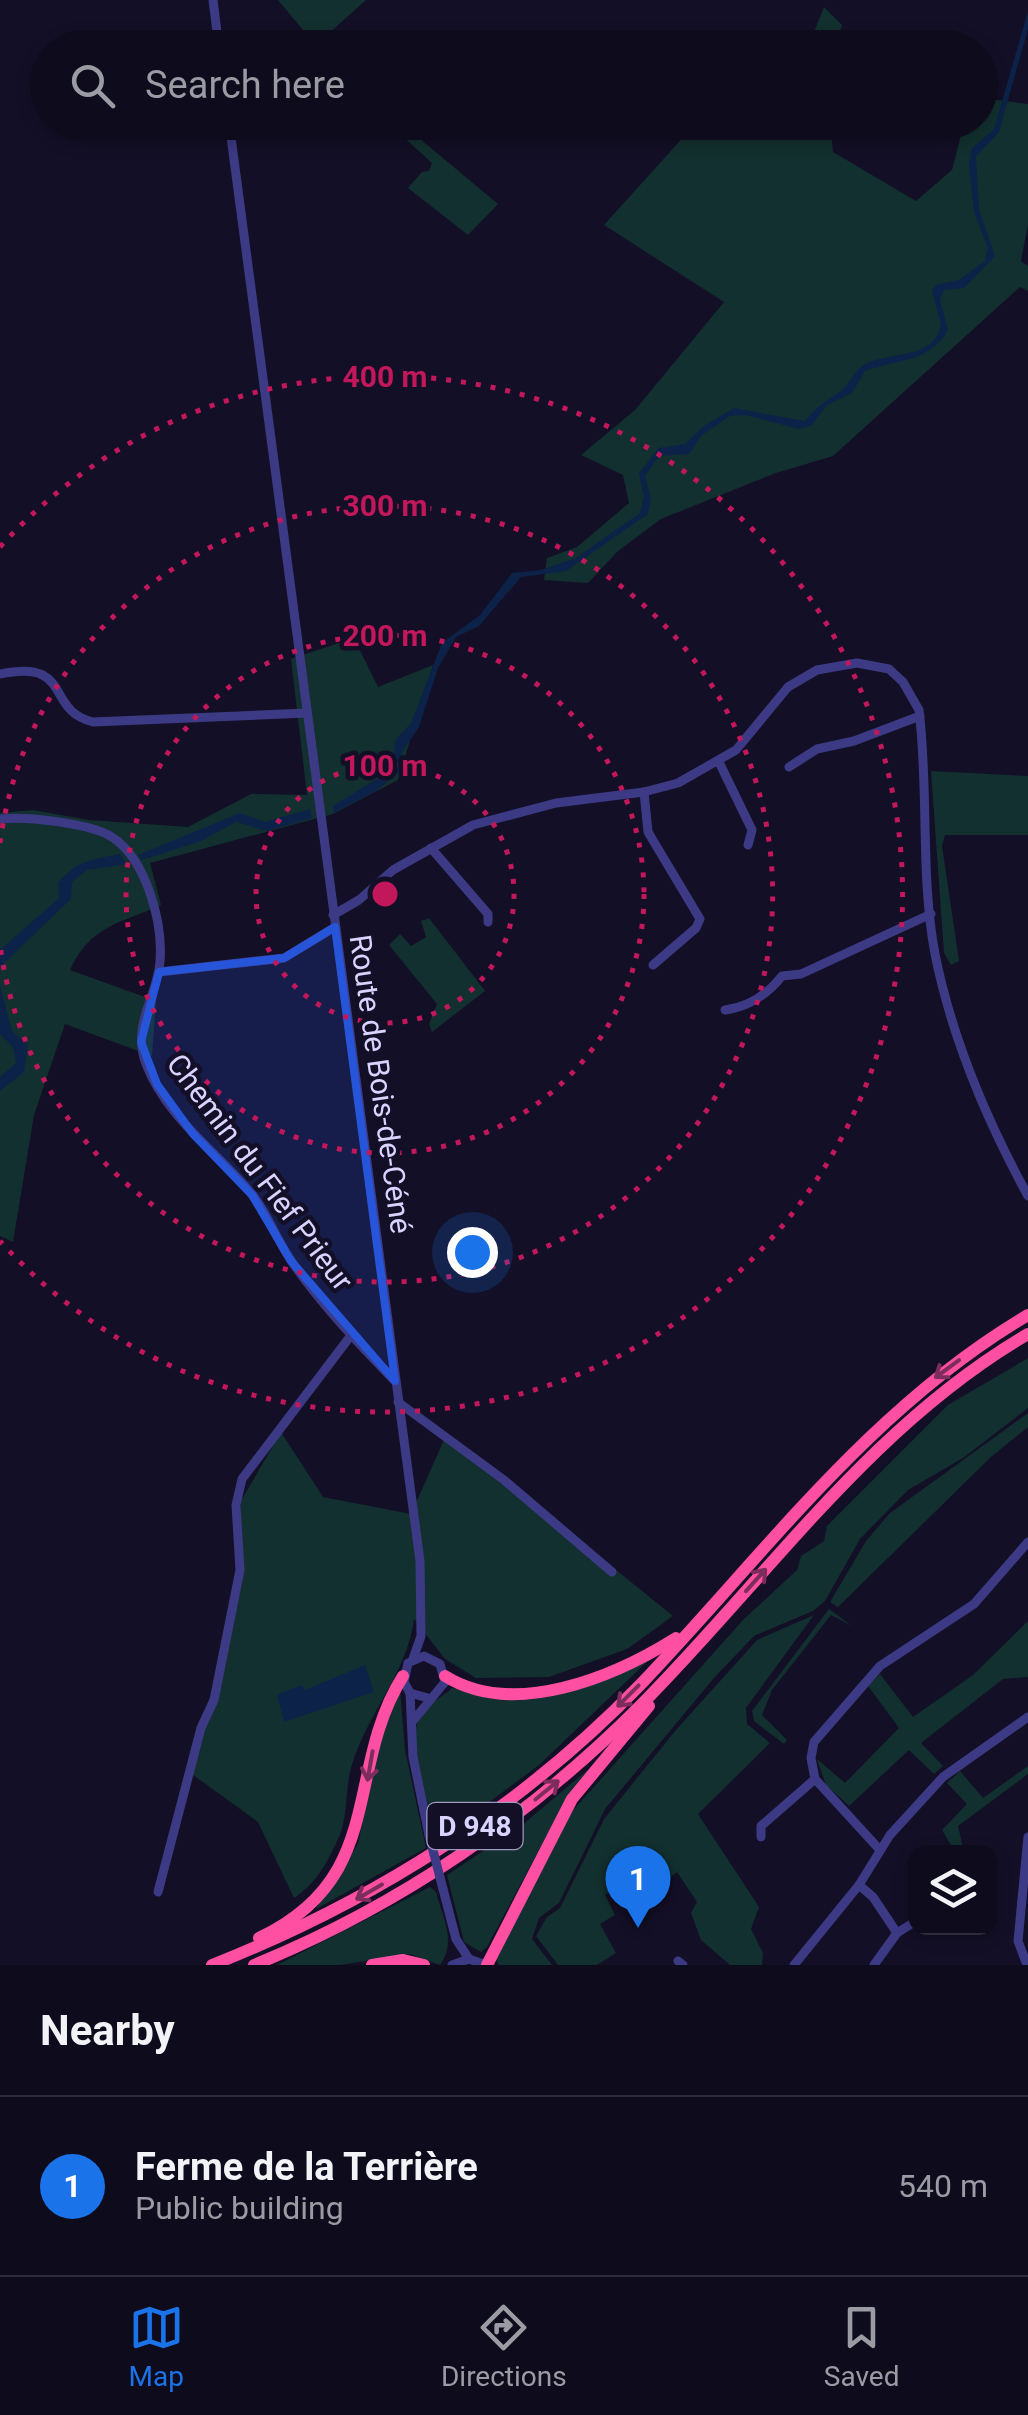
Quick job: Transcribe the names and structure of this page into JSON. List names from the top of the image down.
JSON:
{
  "streets": {
    "highway": ["D 948"],
    "street": ["Route de Bois-de-Céné", "Chemin du Fief Prieur"]
  },
  "crossings": [
    ["Route de Bois-de-Céné", "Chemin du Fief Prieur"]
  ],
  "page": {
    "search": "Search here",
    "pins": "1",
    "heading": "Nearby",
    "list": [
      {
        "mark": "1",
        "name": "Ferme de la Terrière",
        "note": "Public building",
        "value": "540 m"
      }
    ],
    "nav": ["Map", "Directions", "Saved"]
  },
  "rings": [
    "400 m",
    "300 m",
    "200 m",
    "100 m"
  ]
}
